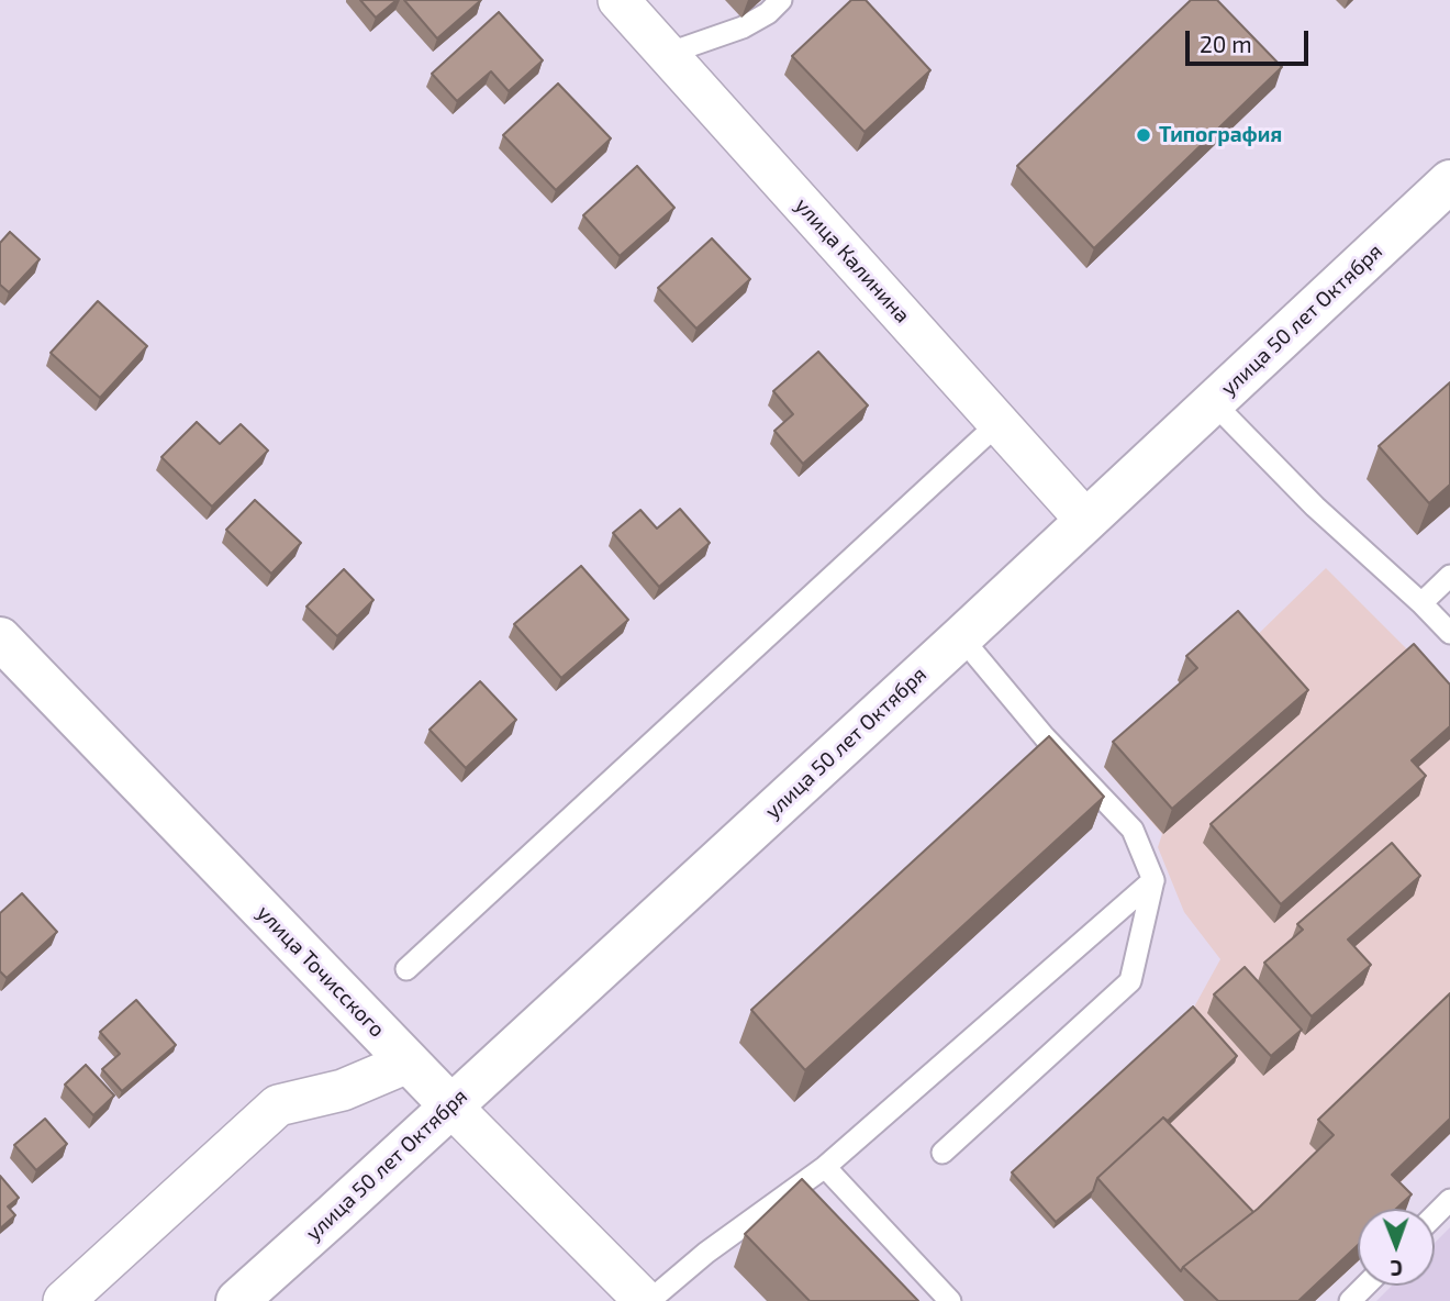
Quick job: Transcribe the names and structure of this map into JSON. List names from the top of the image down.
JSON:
{
  "streets": {
    "main road": ["улица 50 лет Октября", "улица Точисского"],
    "street": ["улица Калинина"]
  },
  "crossings": [
    ["улица Калинина", "улица 50 лет Октября"],
    ["улица 50 лет Октября", "улица Точисского"]
  ],
  "places": ["Типография"],
  "scale_bar": "20 m",
  "north": "bottom"
}
